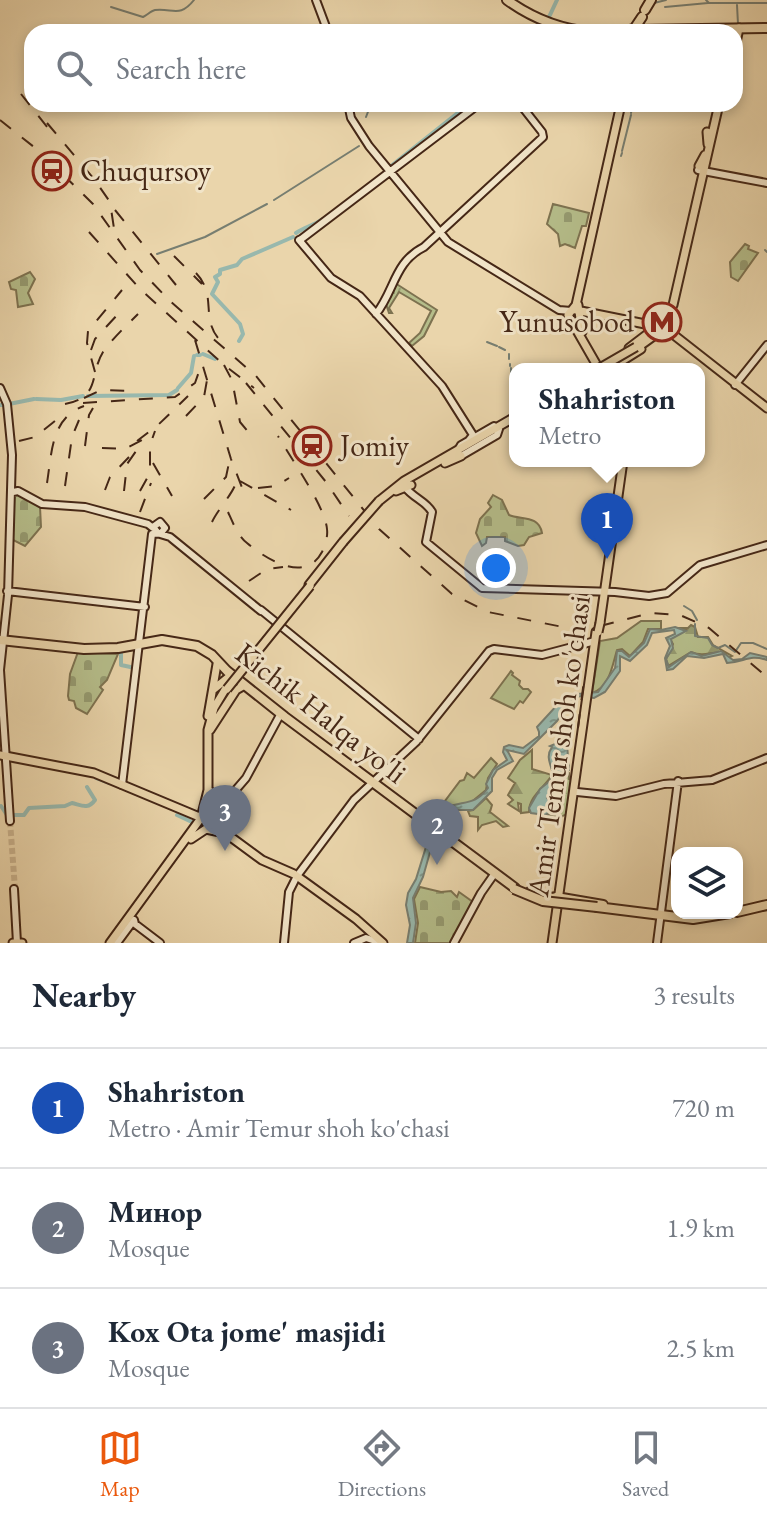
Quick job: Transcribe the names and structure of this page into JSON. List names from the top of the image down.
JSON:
{
  "streets": {
    "highway": ["Kichik Halqa yo'li"],
    "main road": ["Amir Temur shoh ko'chasi"]
  },
  "places": {
    "station": ["Chuqursoy", "Jomiy"],
    "metro station": ["Yunusobod"]
  },
  "page": {
    "search": "Search here",
    "popup": ["Shahriston", "Metro"],
    "pins": ["1", "3", "2"],
    "heading": ["Nearby", "3 results"],
    "list": [
      {
        "mark": "1",
        "name": "Shahriston",
        "note": "Metro · Amir Temur shoh ko'chasi",
        "value": "720 m"
      },
      {
        "mark": "2",
        "name": "Минор",
        "note": "Mosque",
        "value": "1.9 km"
      },
      {
        "mark": "3",
        "name": "Kox Ota jome' masjidi",
        "note": "Mosque",
        "value": "2.5 km"
      }
    ],
    "nav": ["Map", "Directions", "Saved"]
  }
}
